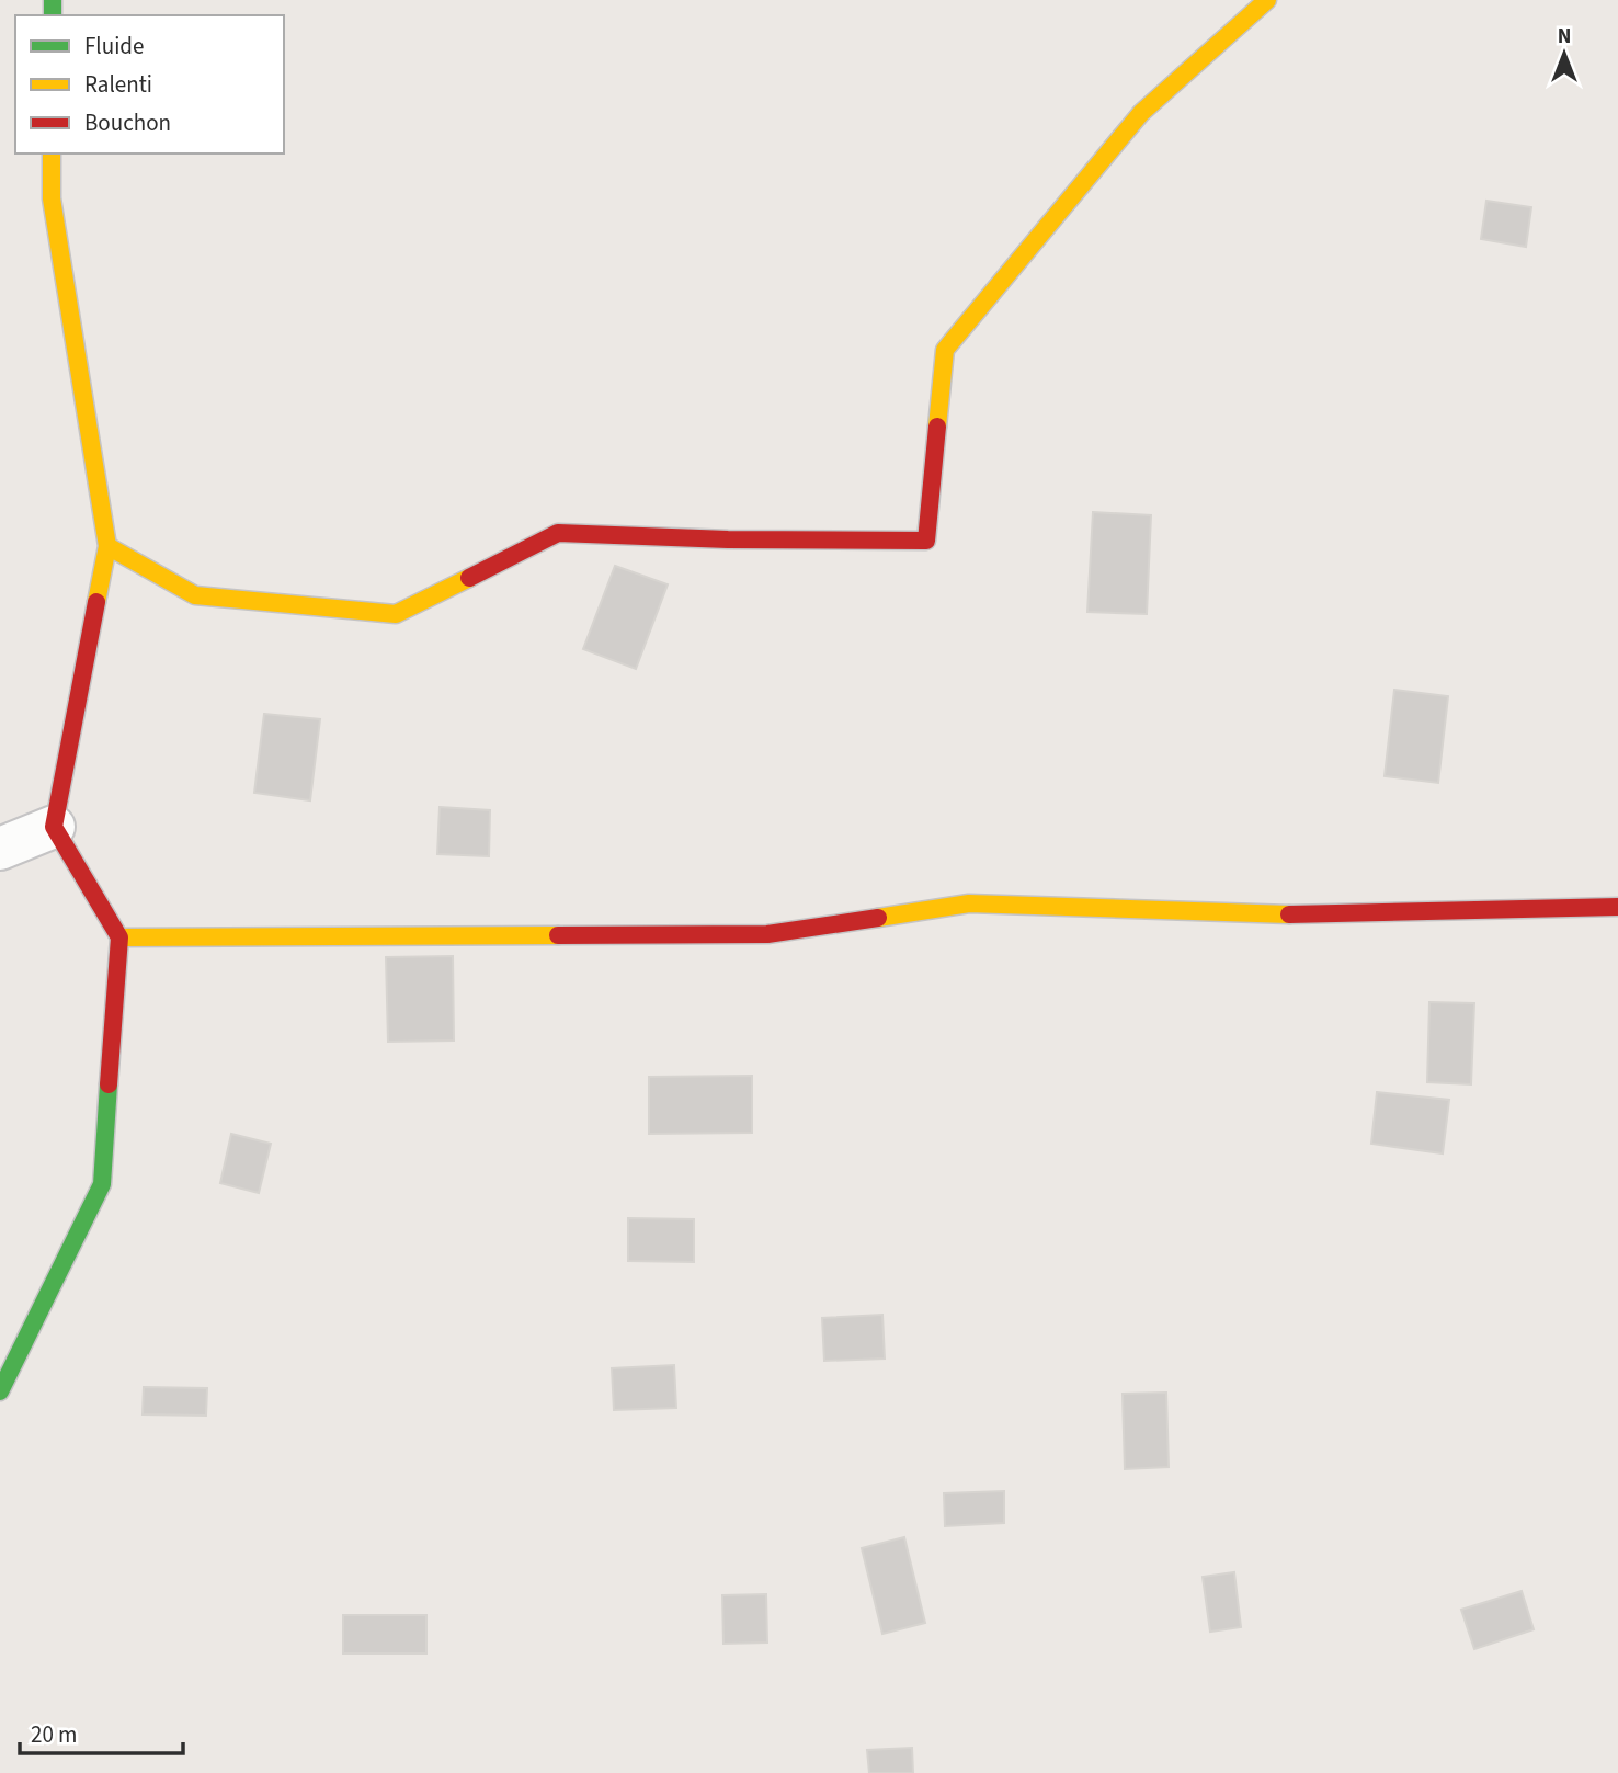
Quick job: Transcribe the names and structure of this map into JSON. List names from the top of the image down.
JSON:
{
  "legend": ["Fluide", "Ralenti", "Bouchon"],
  "scale_bar": "20 m",
  "north": "top"
}
